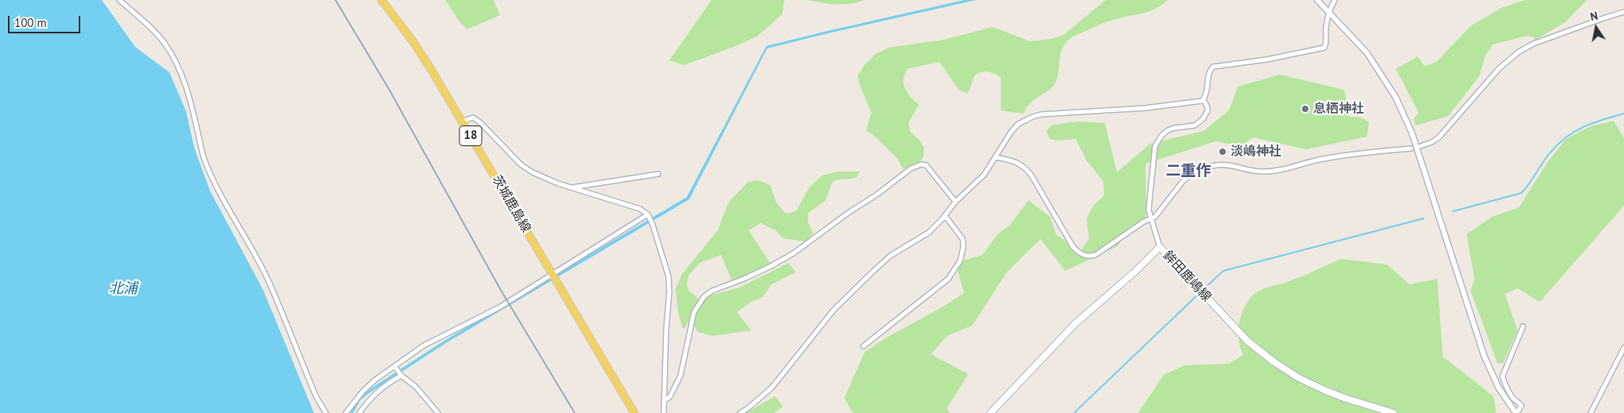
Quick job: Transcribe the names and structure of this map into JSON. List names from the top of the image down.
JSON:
{
  "streets": {
    "main road": ["18", "茨城鹿島線", "鉾田鹿嶋線"]
  },
  "districts": ["二重作"],
  "water": ["北浦"],
  "places": ["息栖神社", "淡嶋神社"],
  "scale_bar": "100 m",
  "north": "top"
}
